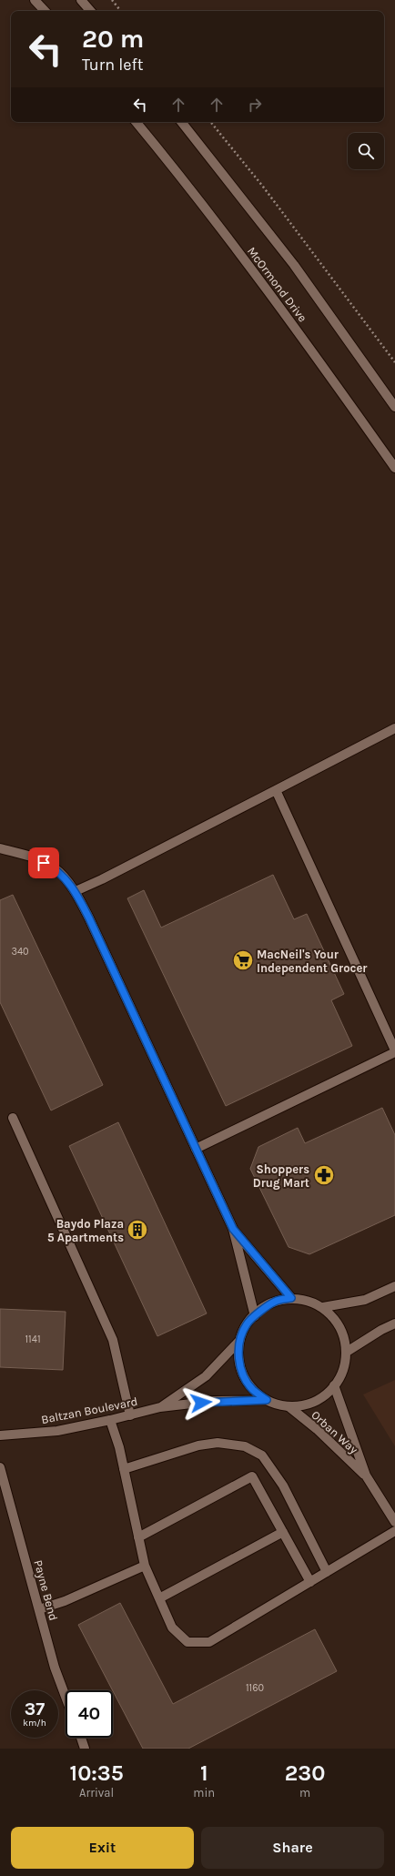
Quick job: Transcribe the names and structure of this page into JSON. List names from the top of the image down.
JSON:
{
  "streets": {
    "street": [
      "McOrmond Drive",
      "Baltzan Boulevard",
      "Orban Way",
      "Payne Bend"
    ]
  },
  "crossings": [
    ["Baltzan Boulevard", "Orban Way"]
  ],
  "places": {
    "supermarket": ["MacNeil's Your Independent Grocer"],
    "pharmacy": ["Shoppers Drug Mart"],
    "building": ["Baydo Plaza 5 Apartments"]
  },
  "house_numbers": ["340", "1141", "1160"],
  "page": {
    "turn": ["20 m", "Turn left"],
    "speed": "37 km/h",
    "limit": "40",
    "eta": [
      "10:35",
      "Arrival",
      "1",
      "min",
      "230",
      "m"
    ],
    "buttons": ["Exit", "Share"]
  }
}
